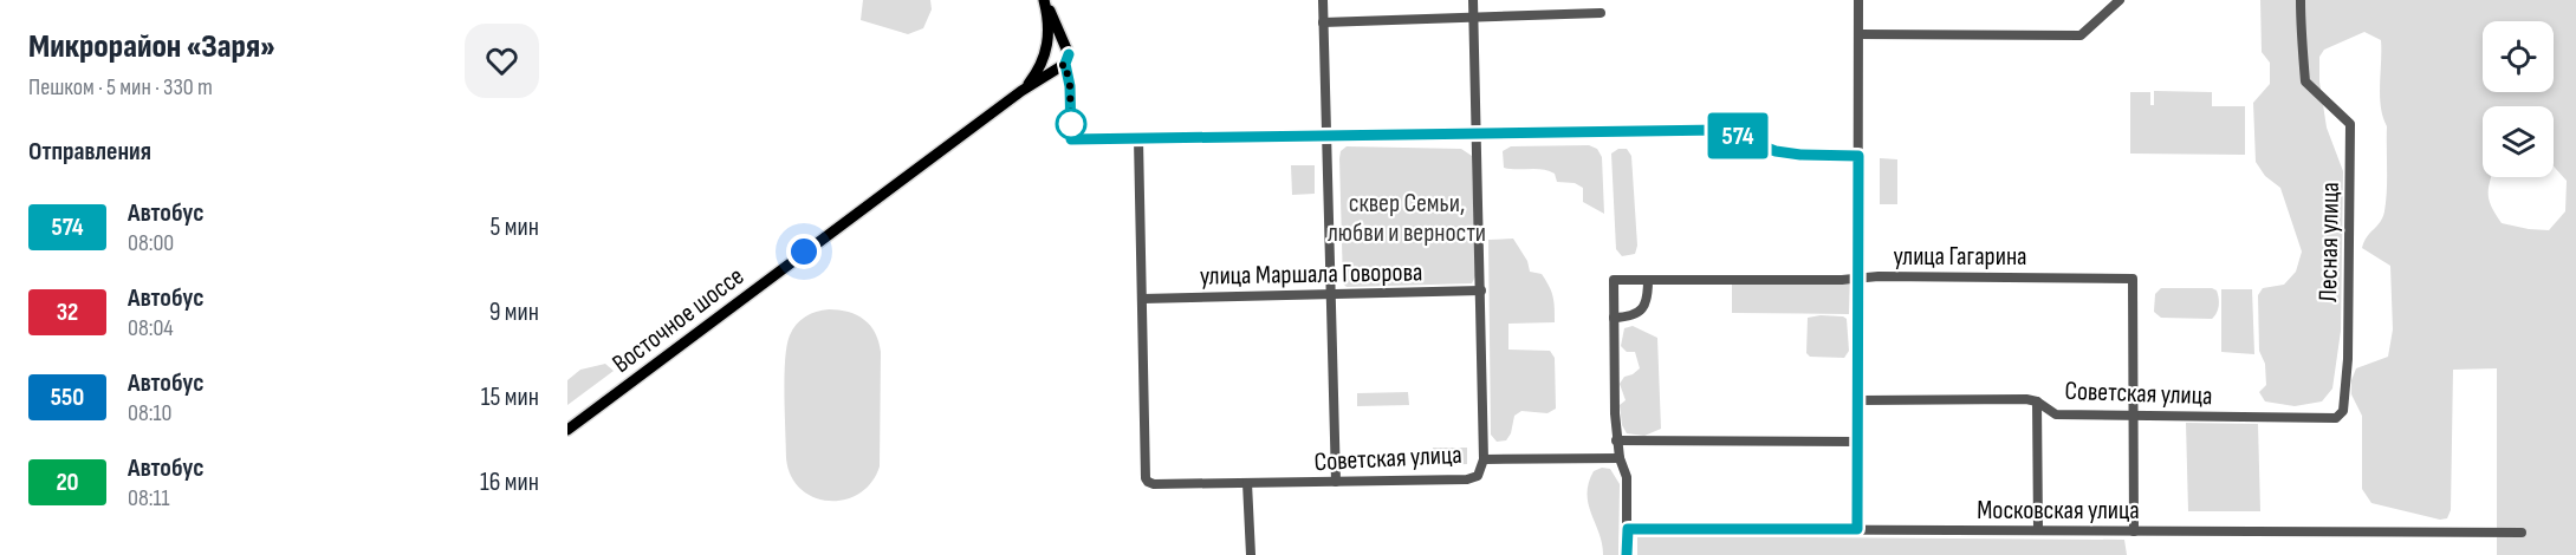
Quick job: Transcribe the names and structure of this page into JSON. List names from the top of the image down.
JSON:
{
  "streets": {
    "main road": ["Восточное шоссе"],
    "street": [
      "Лесная улица",
      "улица Гагарина",
      "улица Маршала Говорова",
      "Советская улица",
      "Московская улица"
    ]
  },
  "crossings": [
    ["Лесная улица", "Советская улица"],
    ["улица Гагарина", "Советская улица"],
    ["улица Маршала Говорова", "Советская улица"]
  ],
  "parks": ["сквер Семьи, любви и верности"],
  "lines": ["bus line 574"],
  "page": {
    "heading": [
      ["Микрорайон «Заря»", "Пешком · 5 мин · 330 m"],
      "Отправления"
    ],
    "on_map": "574",
    "list": [
      {
        "mark": "574",
        "name": "Автобус",
        "note": "08:00",
        "value": "5 мин"
      },
      {
        "mark": "32",
        "name": "Автобус",
        "note": "08:04",
        "value": "9 мин"
      },
      {
        "mark": "550",
        "name": "Автобус",
        "note": "08:10",
        "value": "15 мин"
      },
      {
        "mark": "20",
        "name": "Автобус",
        "note": "08:11",
        "value": "16 мин"
      }
    ]
  }
}
